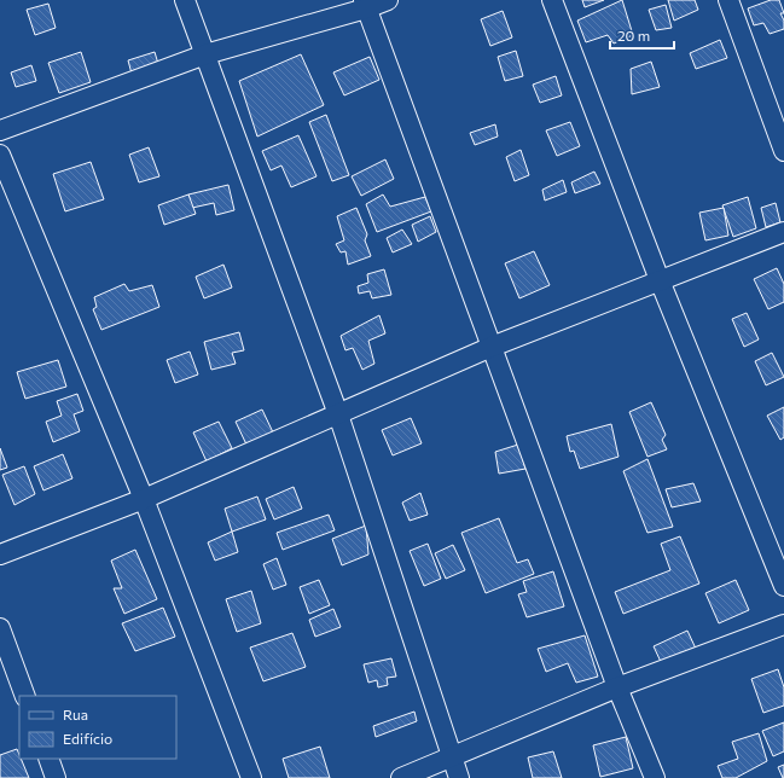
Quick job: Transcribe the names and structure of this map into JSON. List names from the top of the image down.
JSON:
{
  "legend": ["Rua", "Edifício"],
  "scale_bar": "20 m"
}
